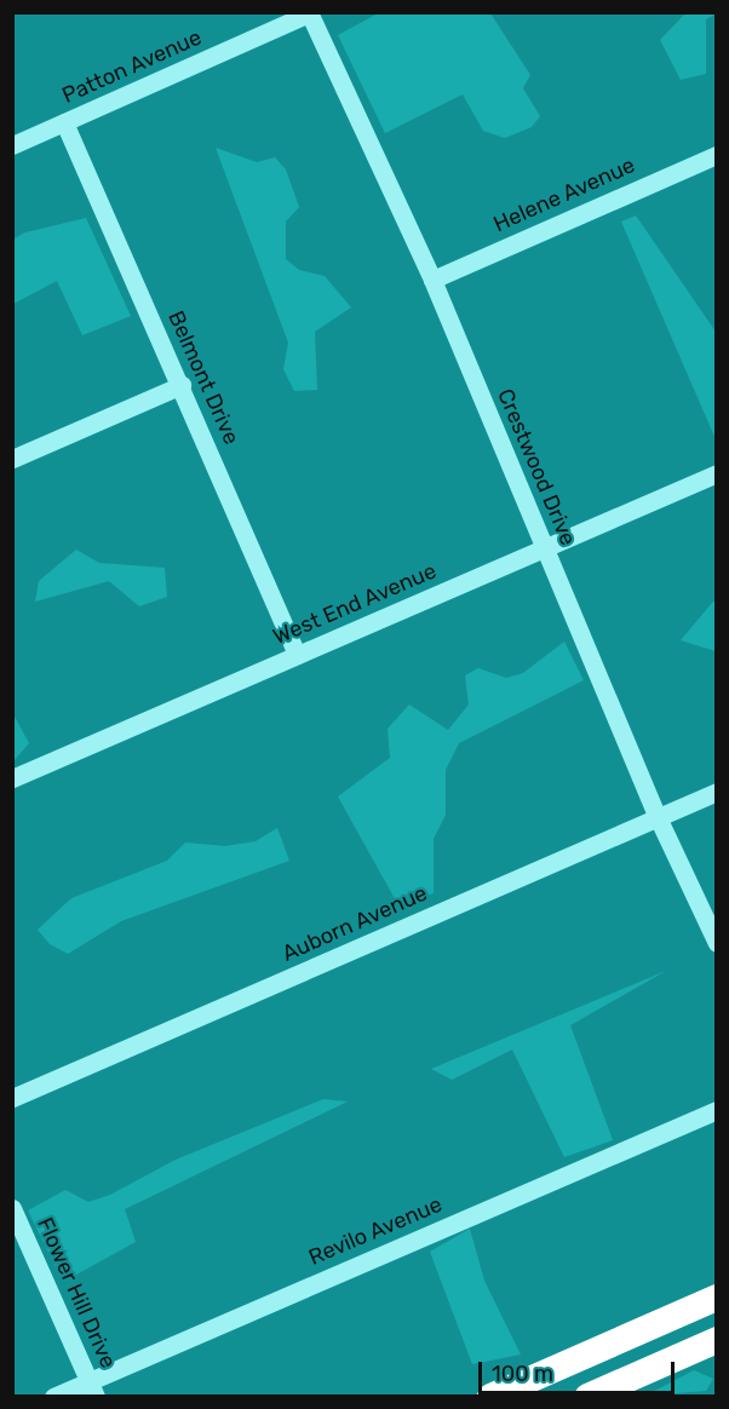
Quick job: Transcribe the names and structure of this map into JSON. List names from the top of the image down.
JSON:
{
  "streets": {
    "street": [
      "Patton Avenue",
      "Helene Avenue",
      "Belmont Drive",
      "Crestwood Drive",
      "West End Avenue",
      "Auborn Avenue",
      "Revilo Avenue",
      "Flower Hill Drive"
    ]
  },
  "crossings": [
    ["Patton Avenue", "Belmont Drive"],
    ["Patton Avenue", "Crestwood Drive"],
    ["Helene Avenue", "Crestwood Drive"],
    ["Belmont Drive", "West End Avenue"],
    ["Crestwood Drive", "West End Avenue"],
    ["Crestwood Drive", "Auborn Avenue"],
    ["Revilo Avenue", "Flower Hill Drive"]
  ],
  "scale_bar": "100 m"
}
